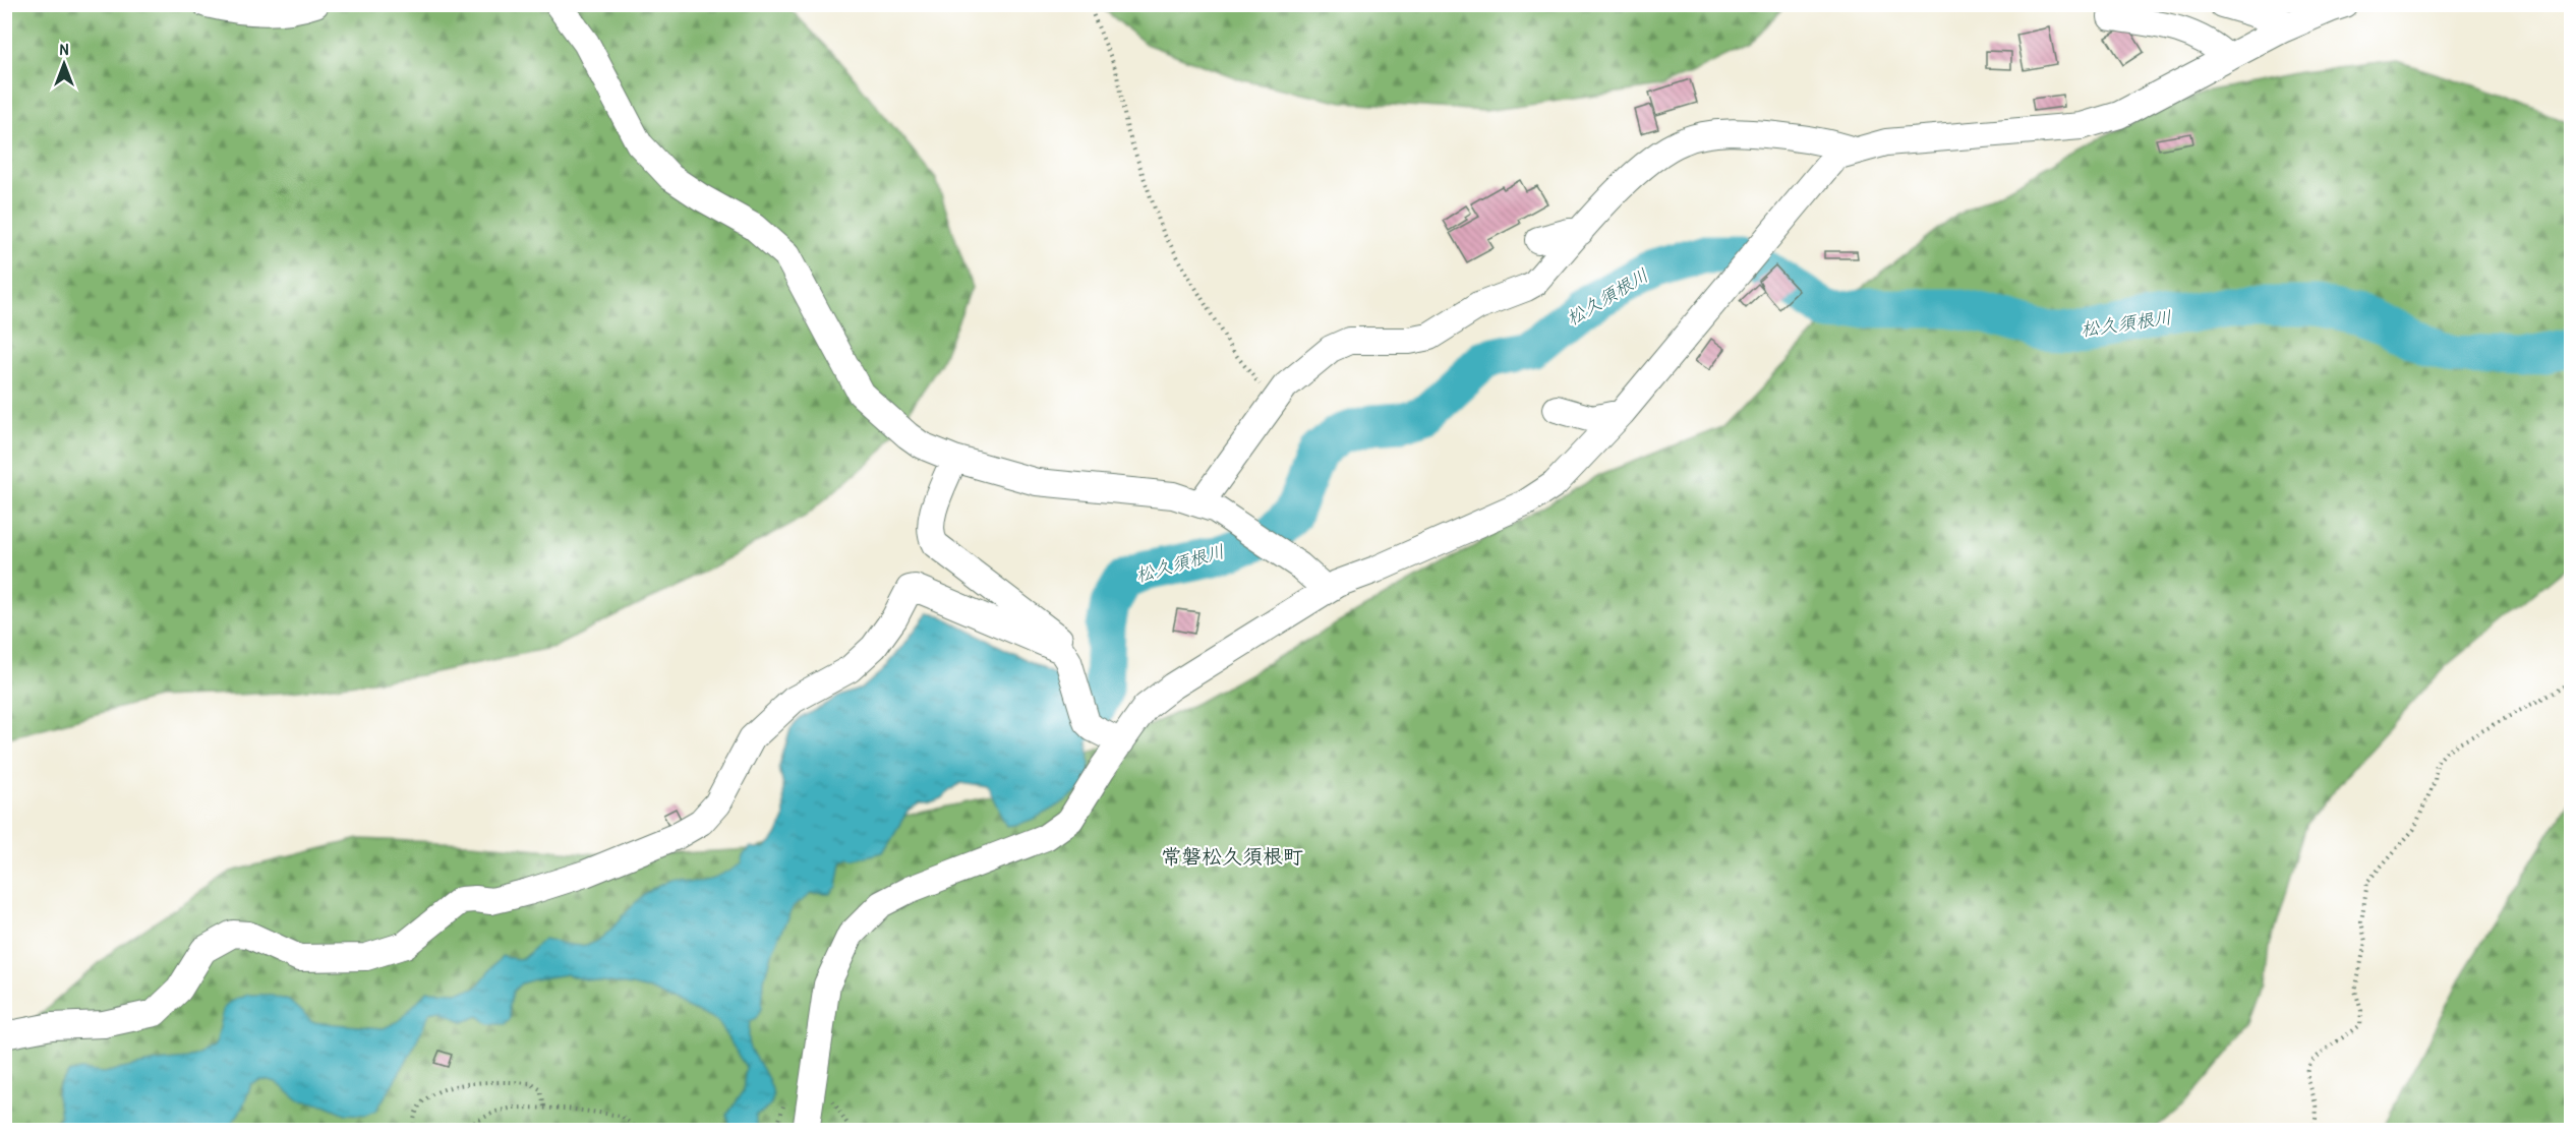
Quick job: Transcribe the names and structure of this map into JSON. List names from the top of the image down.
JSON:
{
  "districts": ["常磐松久須根町"],
  "water": ["松久須根川"],
  "north": "top"
}
